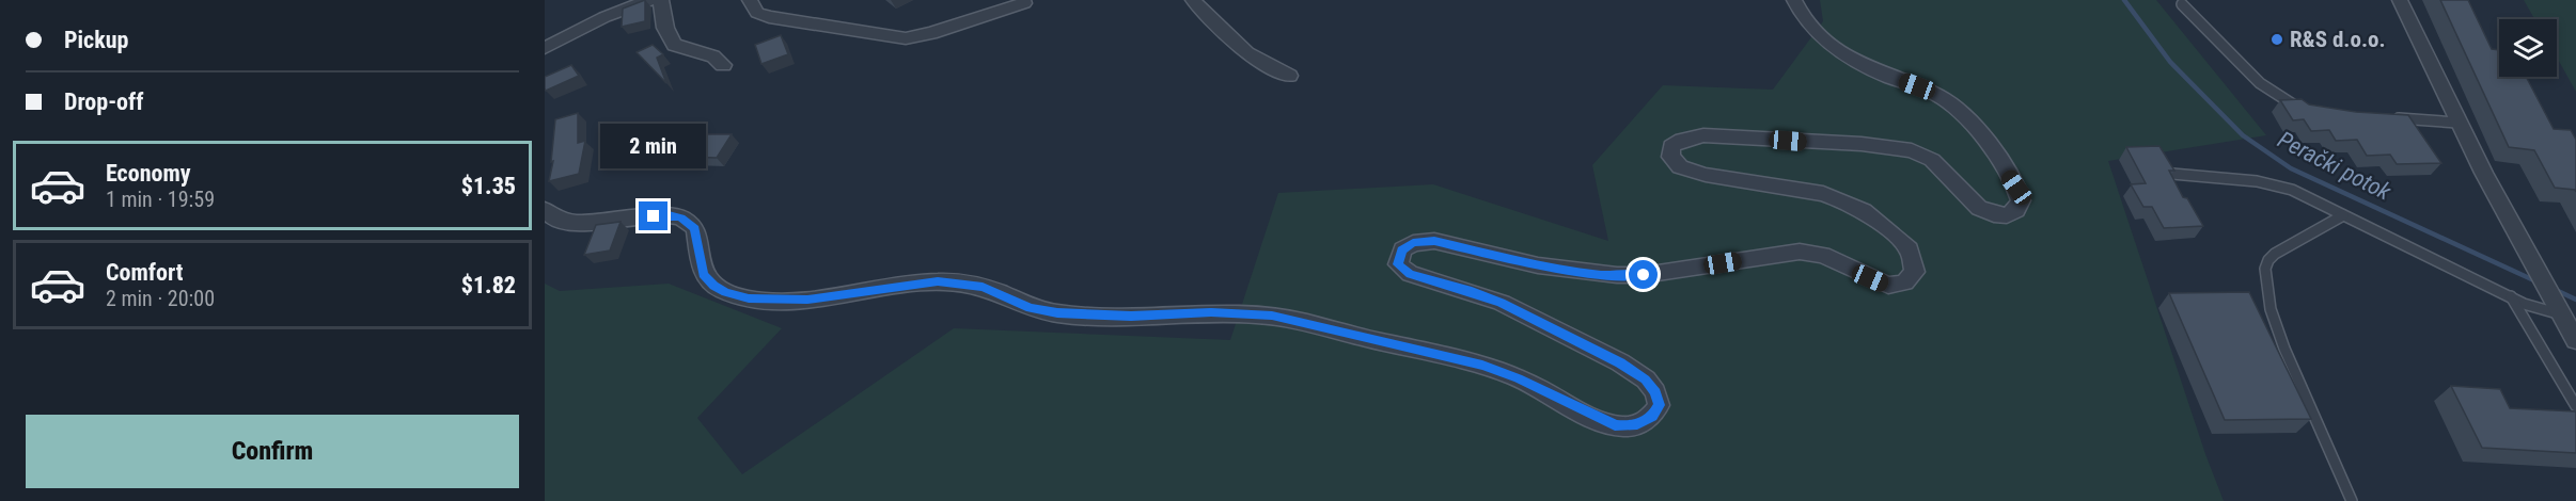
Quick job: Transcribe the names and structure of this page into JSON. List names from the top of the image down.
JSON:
{
  "water": ["Perački potok"],
  "places": ["R&S d.o.o."],
  "page": {
    "banner": ["Pickup", "Drop-off"],
    "bubble": "2 min",
    "list": [
      {
        "name": "Economy",
        "note": "1 min · 19:59",
        "value": "$1.35"
      },
      {
        "name": "Comfort",
        "note": "2 min · 20:00",
        "value": "$1.82"
      }
    ],
    "buttons": "Confirm"
  }
}
